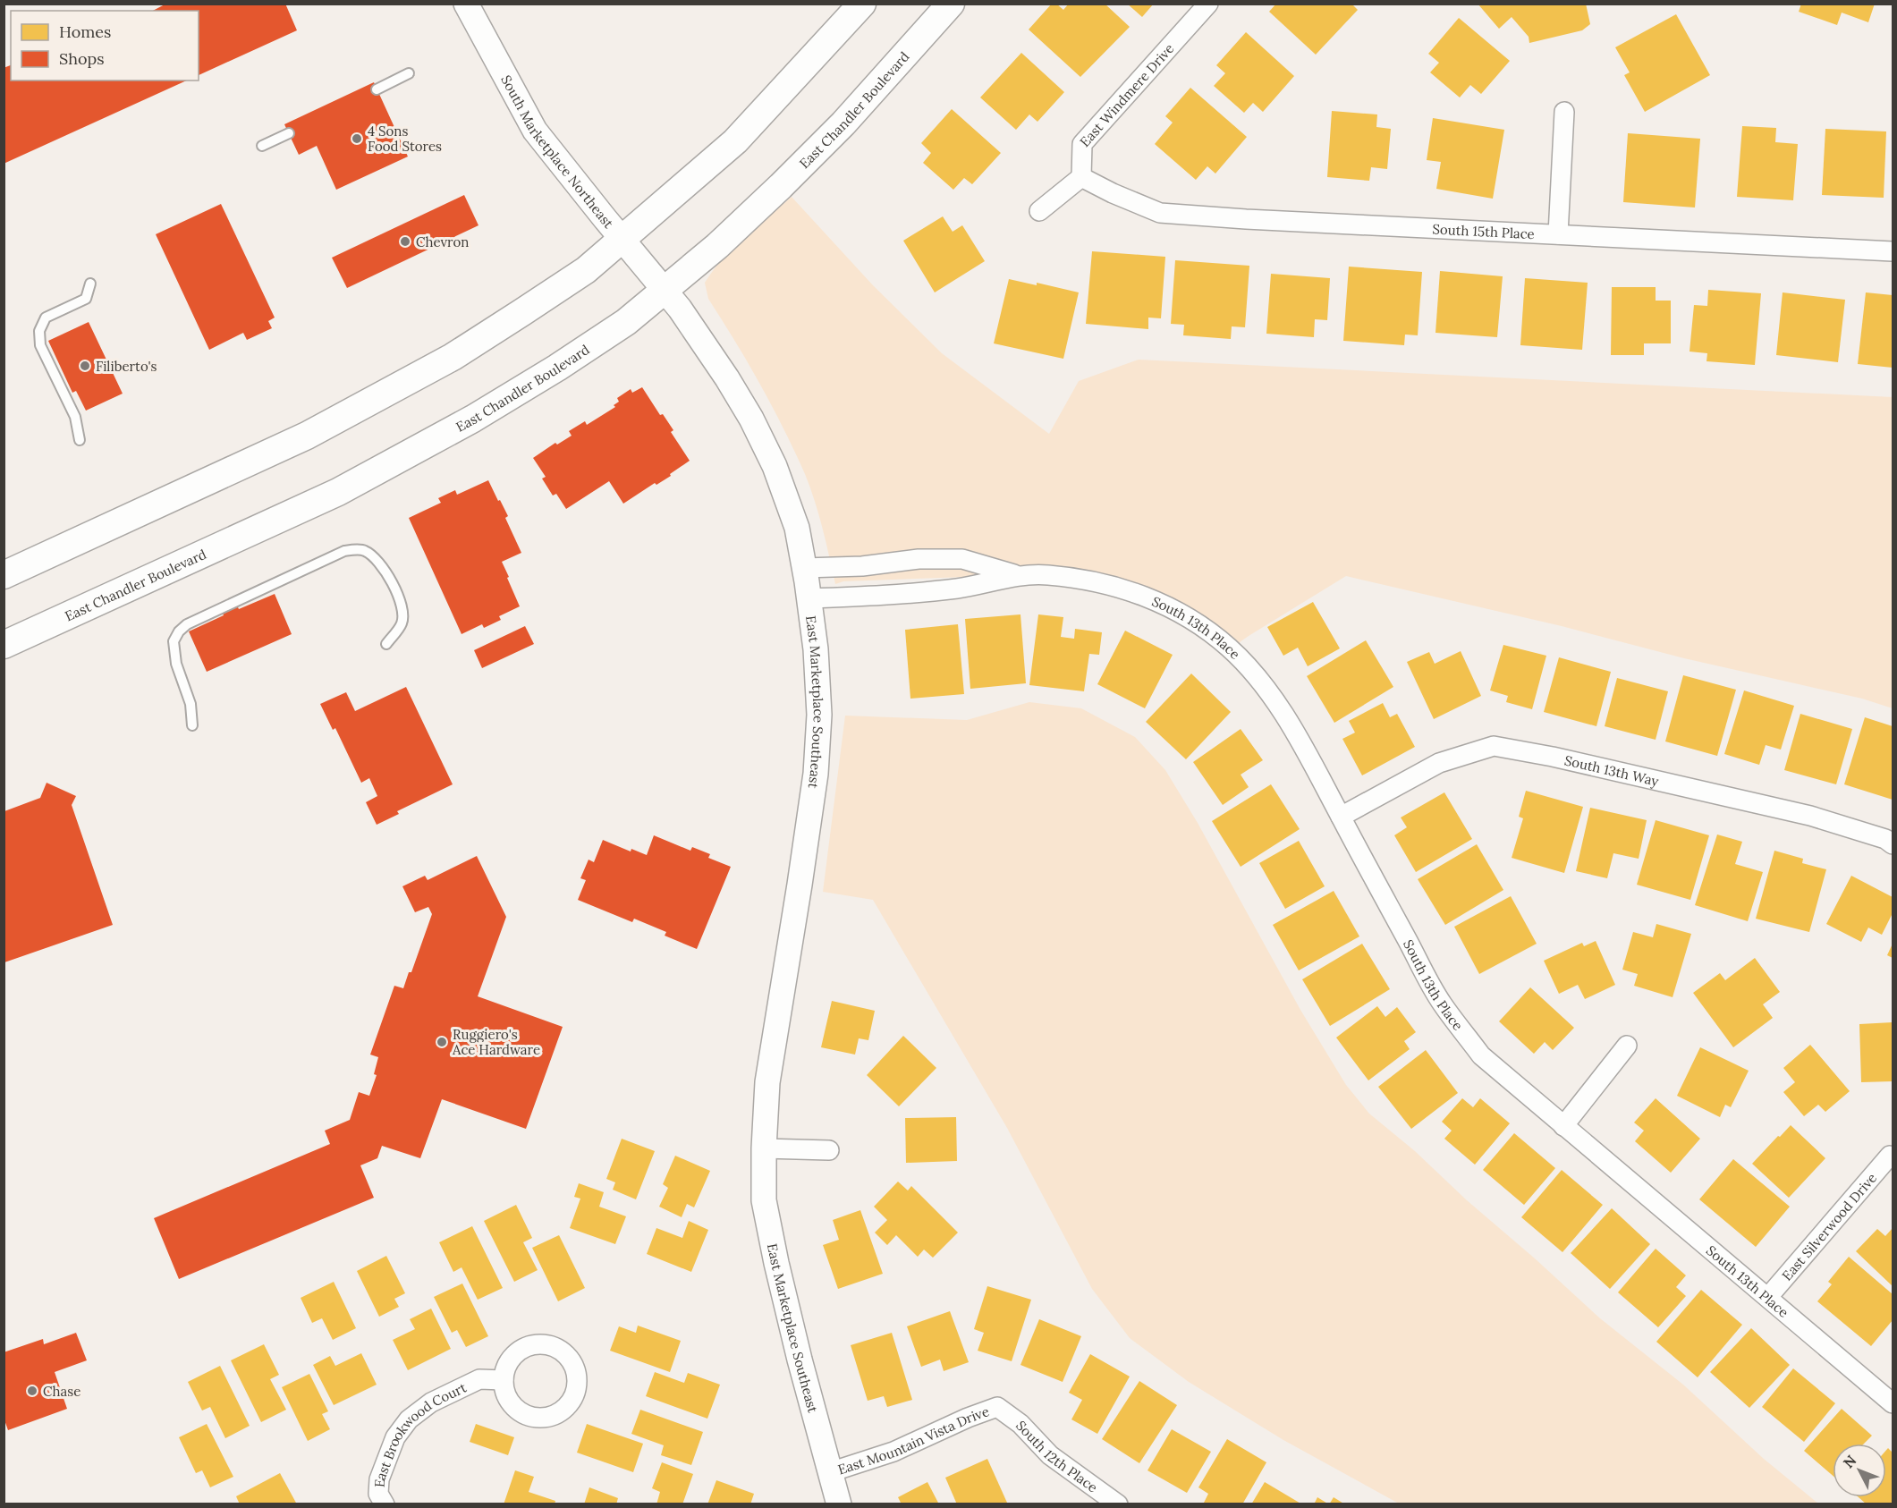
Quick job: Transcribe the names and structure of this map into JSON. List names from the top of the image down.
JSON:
{
  "streets": {
    "main road": ["East Chandler Boulevard"],
    "street": [
      "East Windmere Drive",
      "South Marketplace Northeast",
      "South 15th Place",
      "South 13th Place",
      "East Marketplace Southeast",
      "South 13th Way",
      "East Silverwood Drive",
      "East Brookwood Court",
      "East Mountain Vista Drive",
      "South 12th Place"
    ]
  },
  "crossings": [
    ["East Windmere Drive", "South 15th Place"],
    ["East Chandler Boulevard", "South Marketplace Northeast"],
    ["East Chandler Boulevard", "East Marketplace Southeast"],
    ["South Marketplace Northeast", "East Marketplace Southeast"],
    ["South 13th Place", "East Marketplace Southeast"],
    ["South 13th Place", "South 13th Way"],
    ["South 13th Place", "East Silverwood Drive"],
    ["East Marketplace Southeast", "East Mountain Vista Drive"],
    ["East Mountain Vista Drive", "South 12th Place"]
  ],
  "places": [
    "4 Sons Food Stores",
    "Chevron",
    "Filiberto's",
    "Ruggiero's Ace Hardware",
    "Chase"
  ],
  "legend": ["Homes", "Shops"],
  "north": "top left"
}
